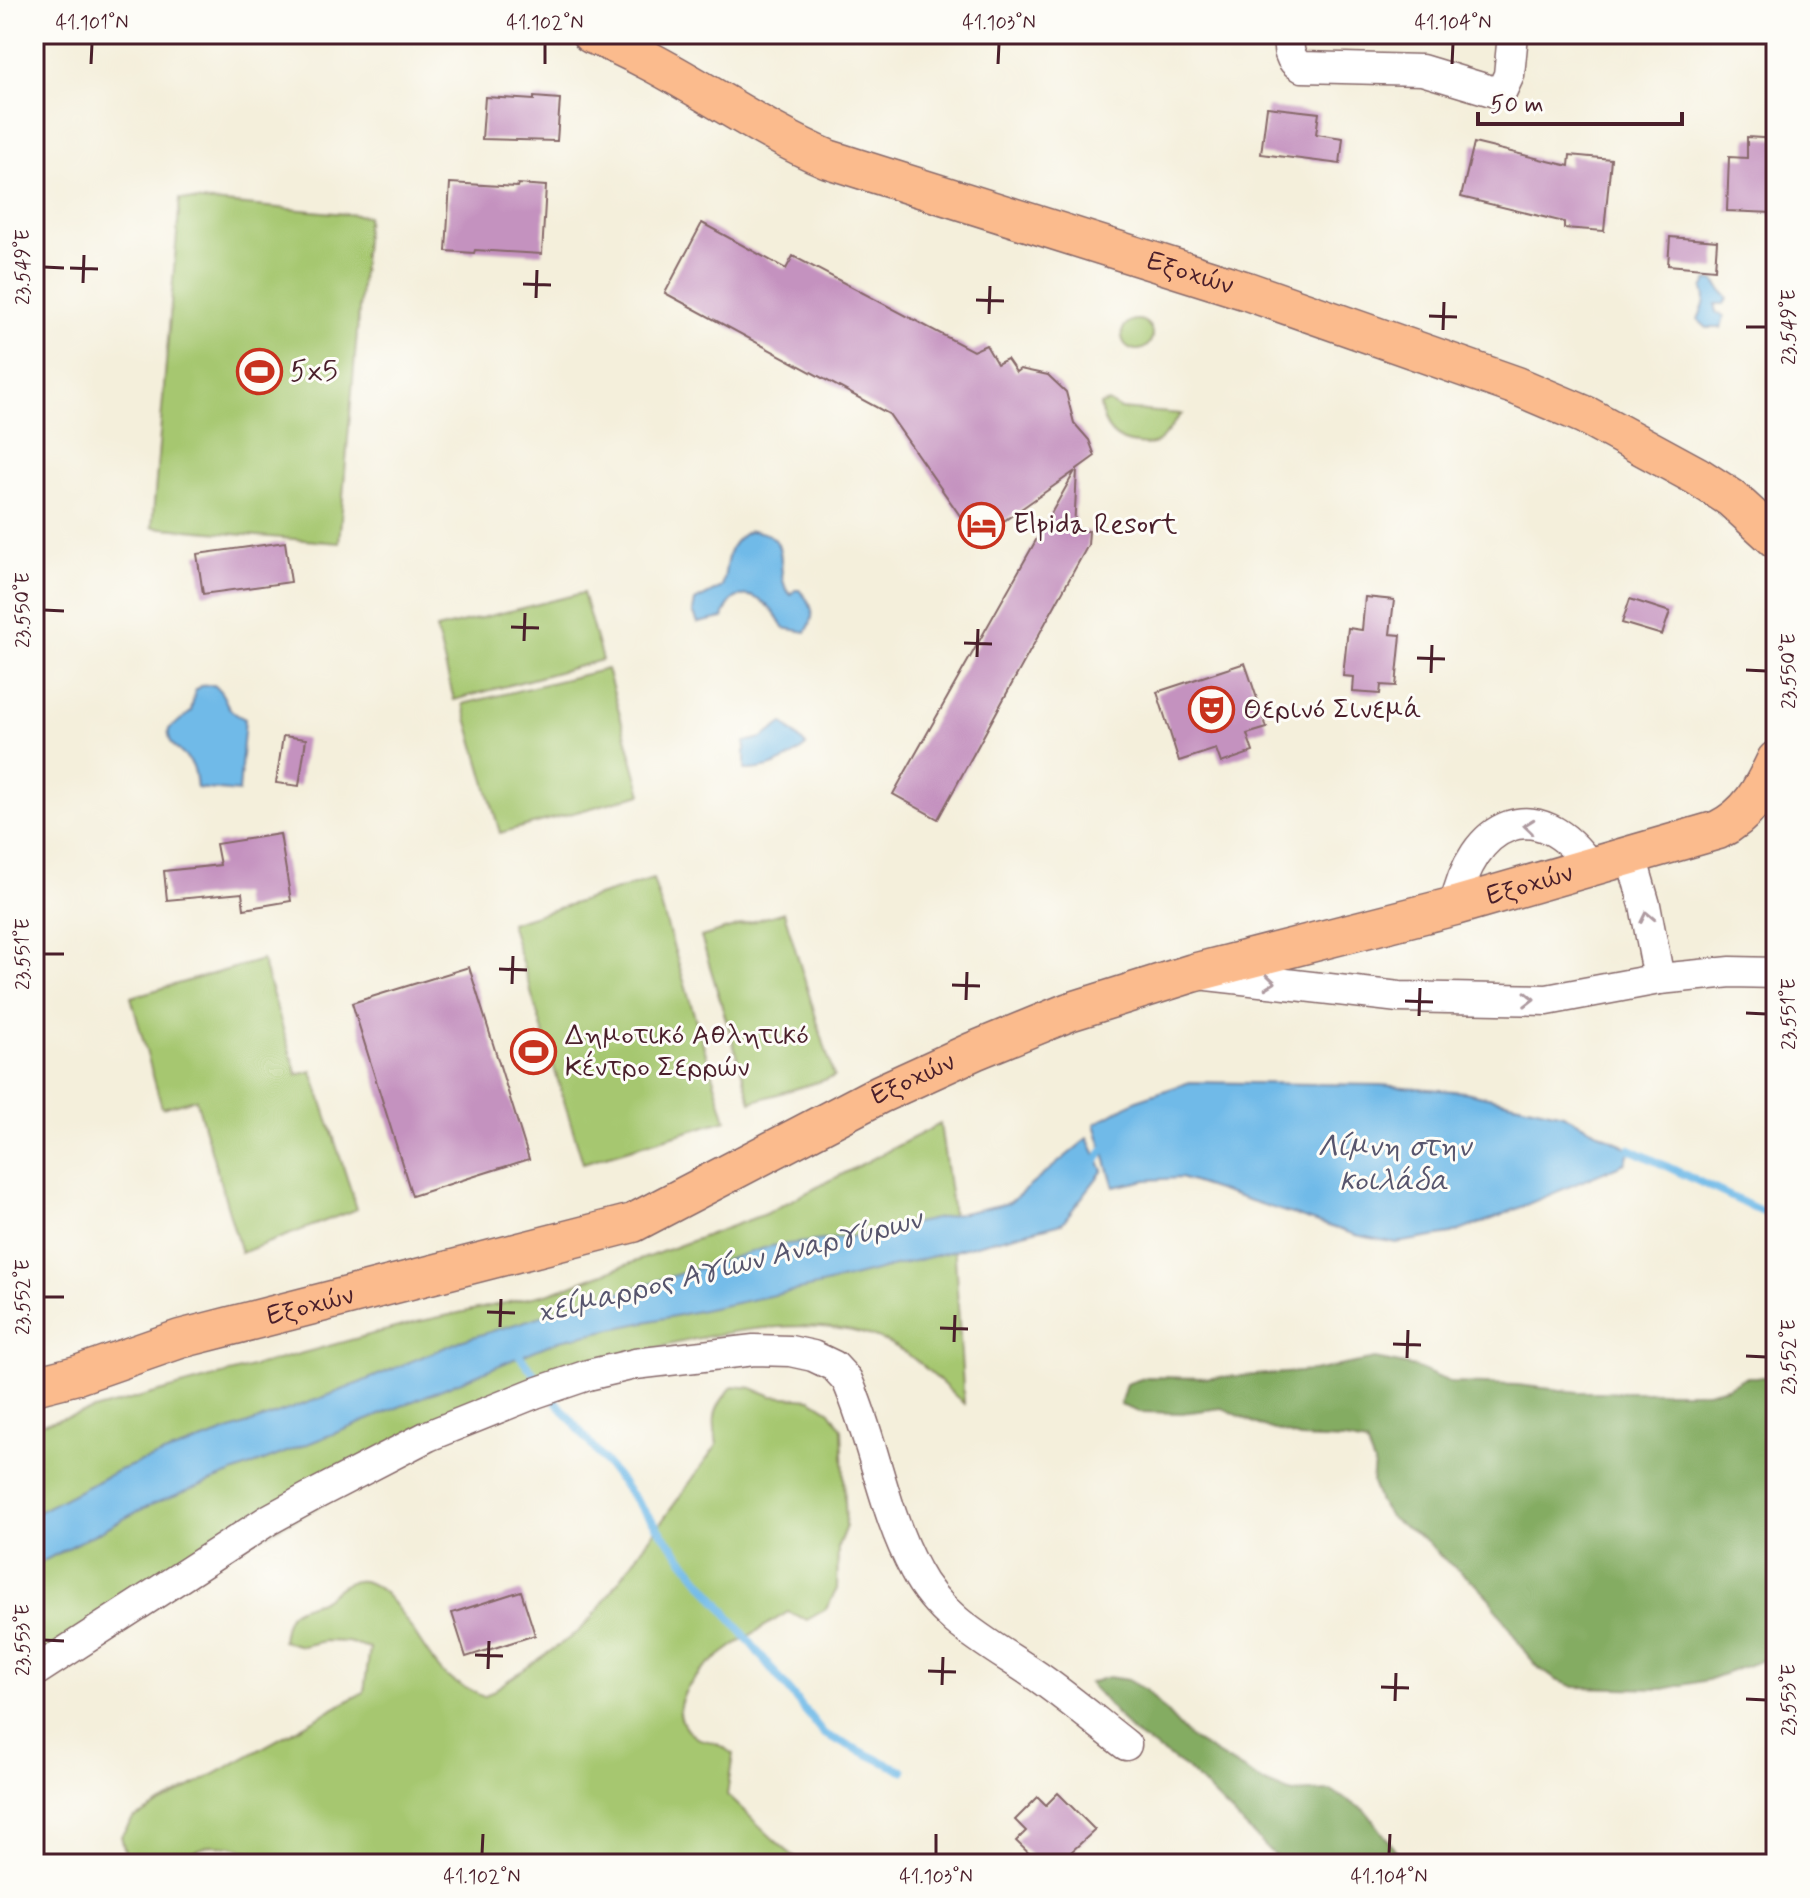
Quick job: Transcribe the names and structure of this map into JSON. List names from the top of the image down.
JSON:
{
  "streets": {
    "main road": ["Εξοχών"]
  },
  "water": ["Λίμνη στην κοιλάδα", "χείμαρρος Αγίων Αναργύρων"],
  "places": {
    "sports": ["5x5", "Δημοτικό Αθλητικό Κέντρο Σερρών"],
    "hotel": ["Elpida Resort"],
    "theatre": ["Θερινό Σινεμά"]
  },
  "scale_bar": "50 m",
  "coordinates": [
    "41.101°N",
    "41.102°N",
    "41.103°N",
    "41.104°N",
    "23.549°E",
    "23.550°E",
    "23.551°E",
    "23.552°E",
    "23.553°E"
  ]
}
